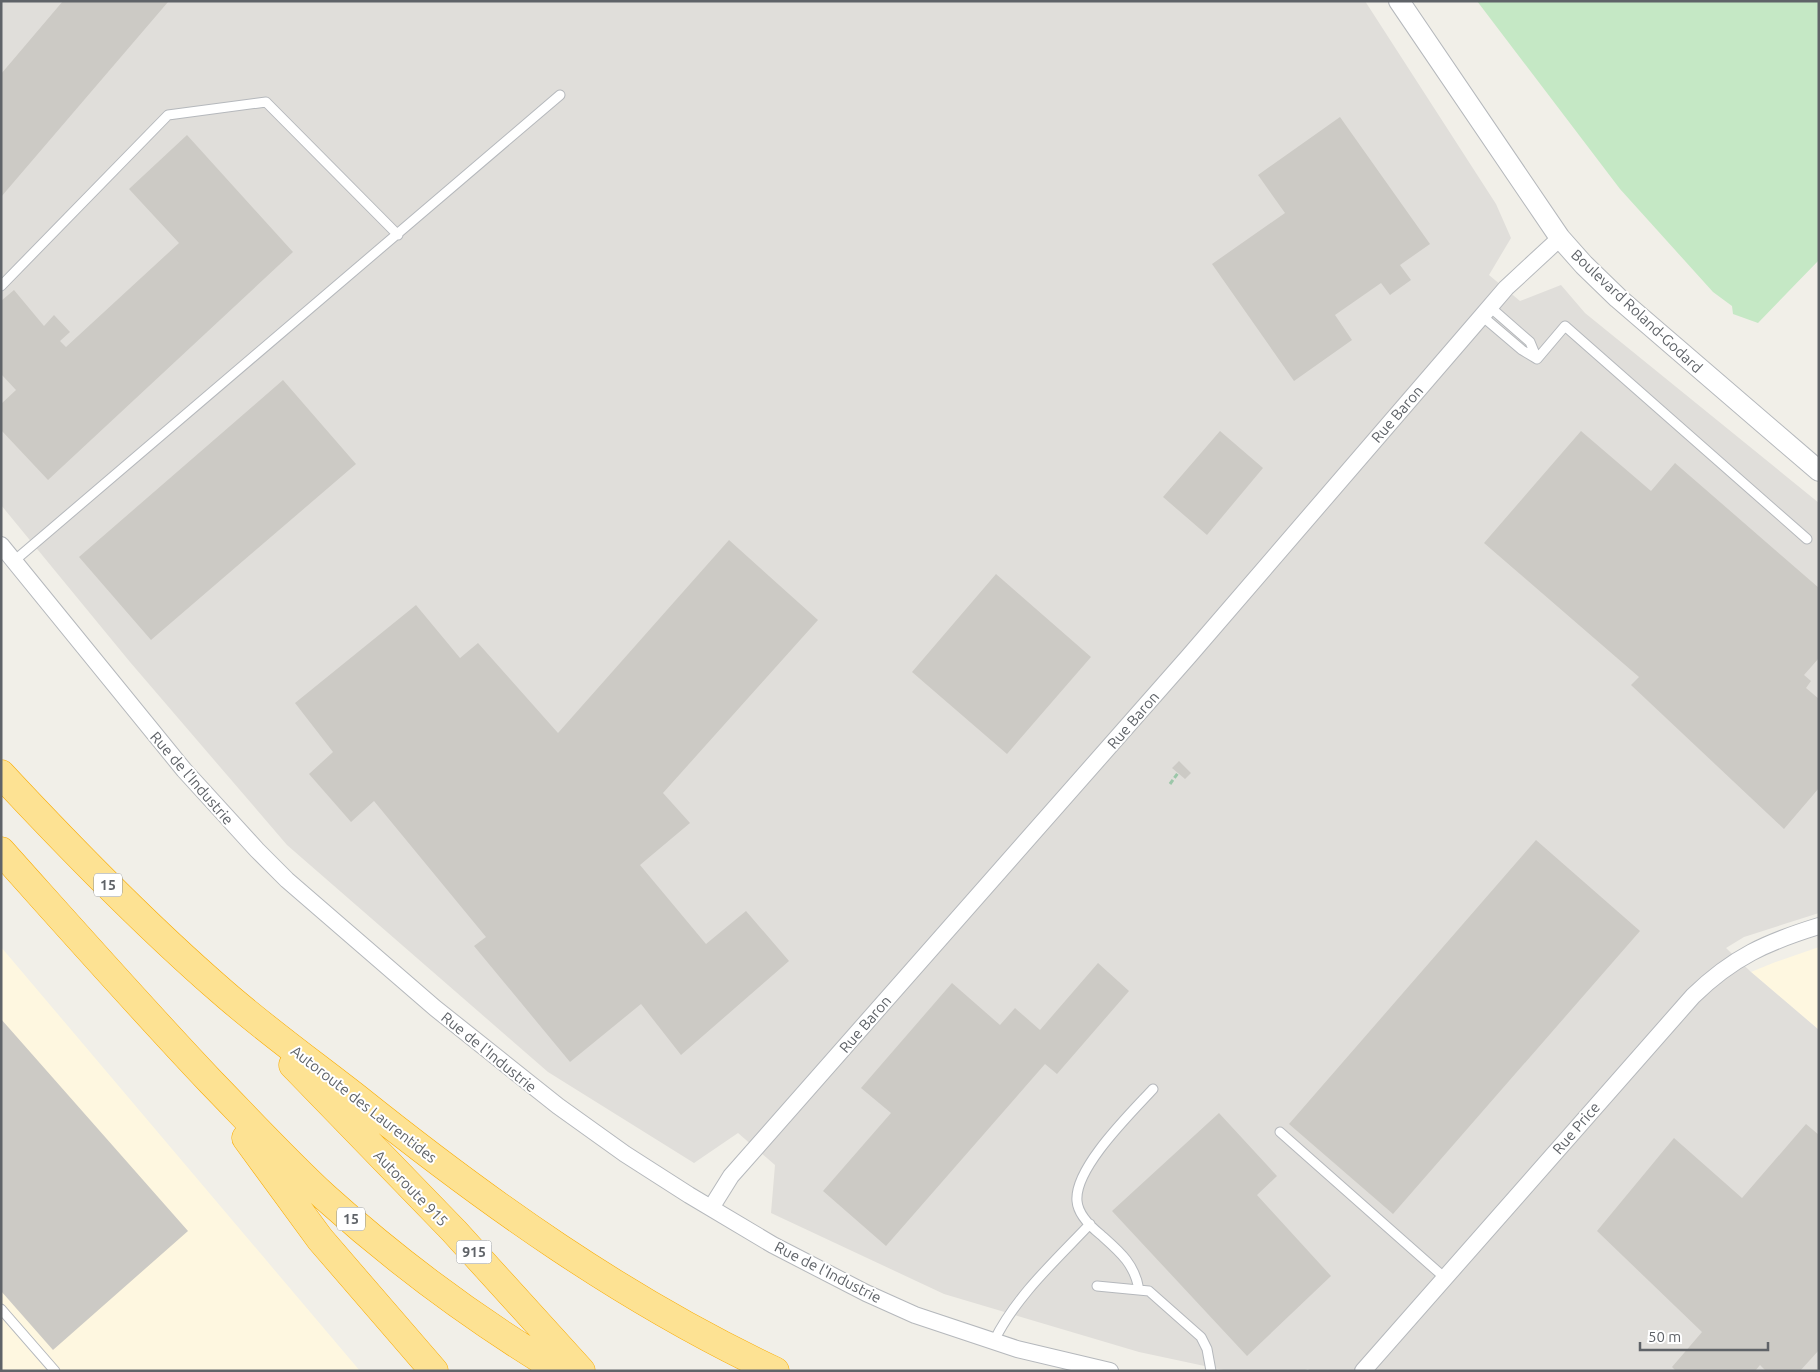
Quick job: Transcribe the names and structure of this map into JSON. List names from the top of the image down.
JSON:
{
  "streets": {
    "highway": [
      "15",
      "Autoroute des Laurentides",
      "Autoroute 915",
      "915"
    ],
    "street": [
      "Boulevard Roland-Godard",
      "Rue Baron",
      "Rue de l'Industrie",
      "Rue Price"
    ]
  },
  "crossings": [
    ["Boulevard Roland-Godard", "Rue Baron"],
    ["Rue Baron", "Rue de l'Industrie"],
    ["Autoroute des Laurentides", "Autoroute 915"]
  ],
  "scale_bar": "50 m"
}
